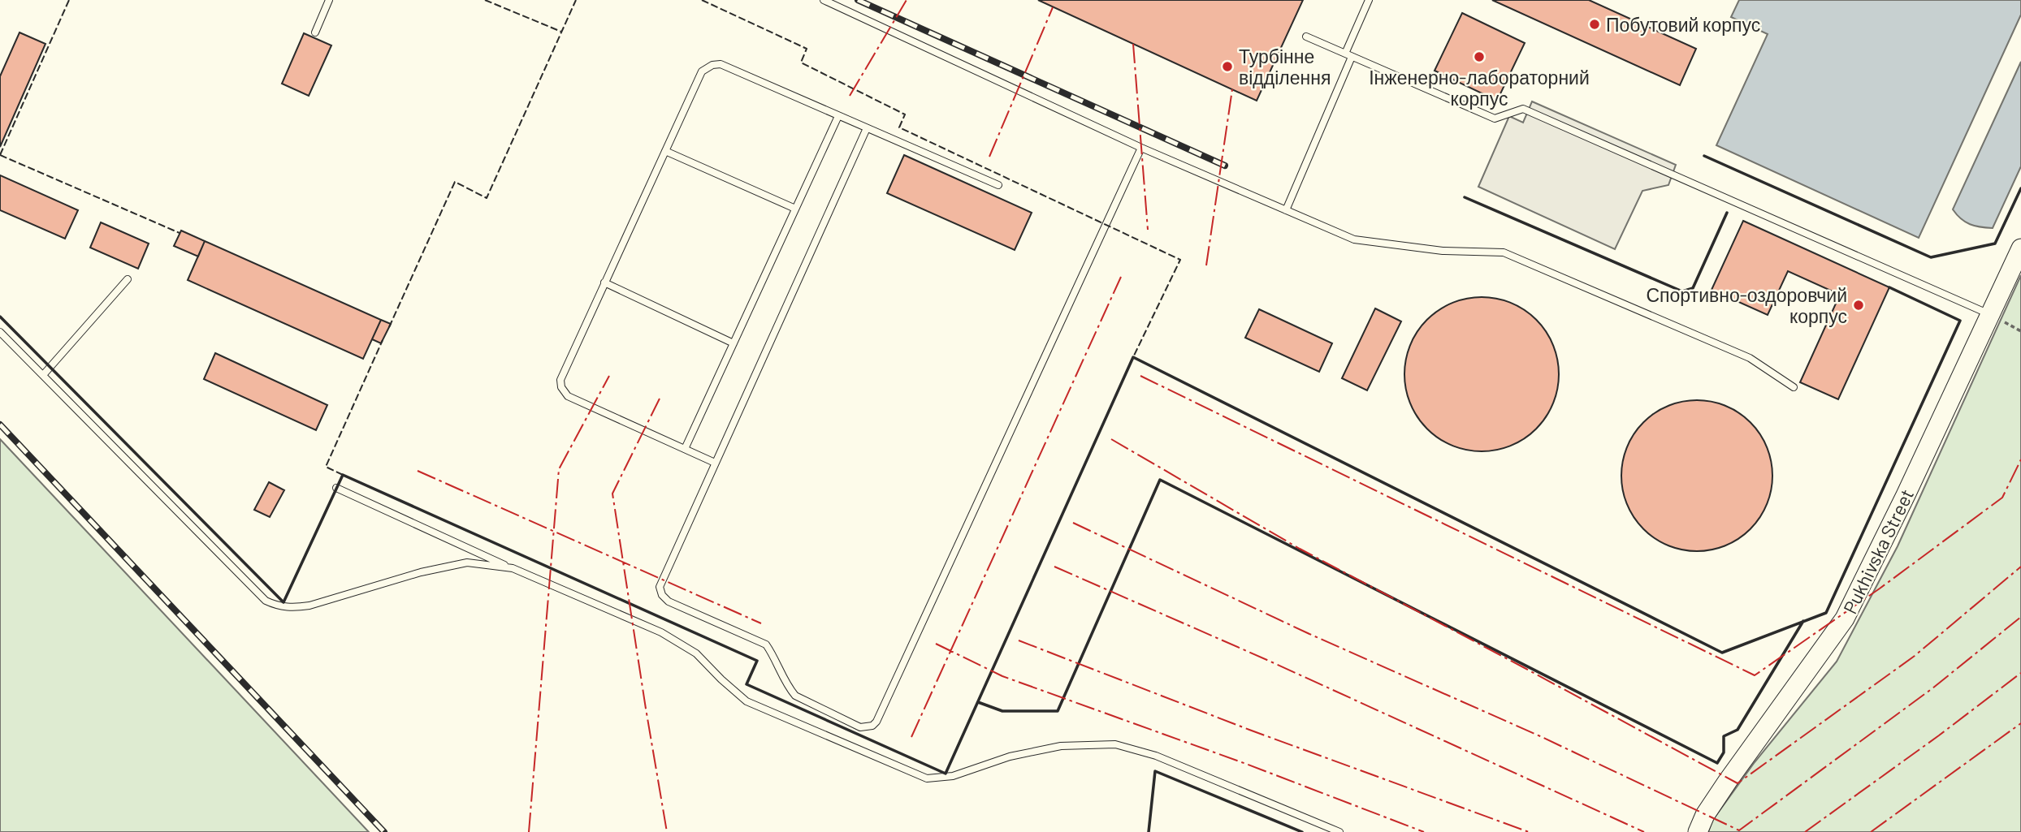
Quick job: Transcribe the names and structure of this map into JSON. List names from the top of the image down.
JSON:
{
  "streets": {
    "street": ["Pukhivska Street"]
  },
  "places": [
    "Побутовий корпус",
    "Інженерно-лабораторний корпус",
    "Турбінне відділення",
    "Спортивно-оздоровчий корпус"
  ]
}
